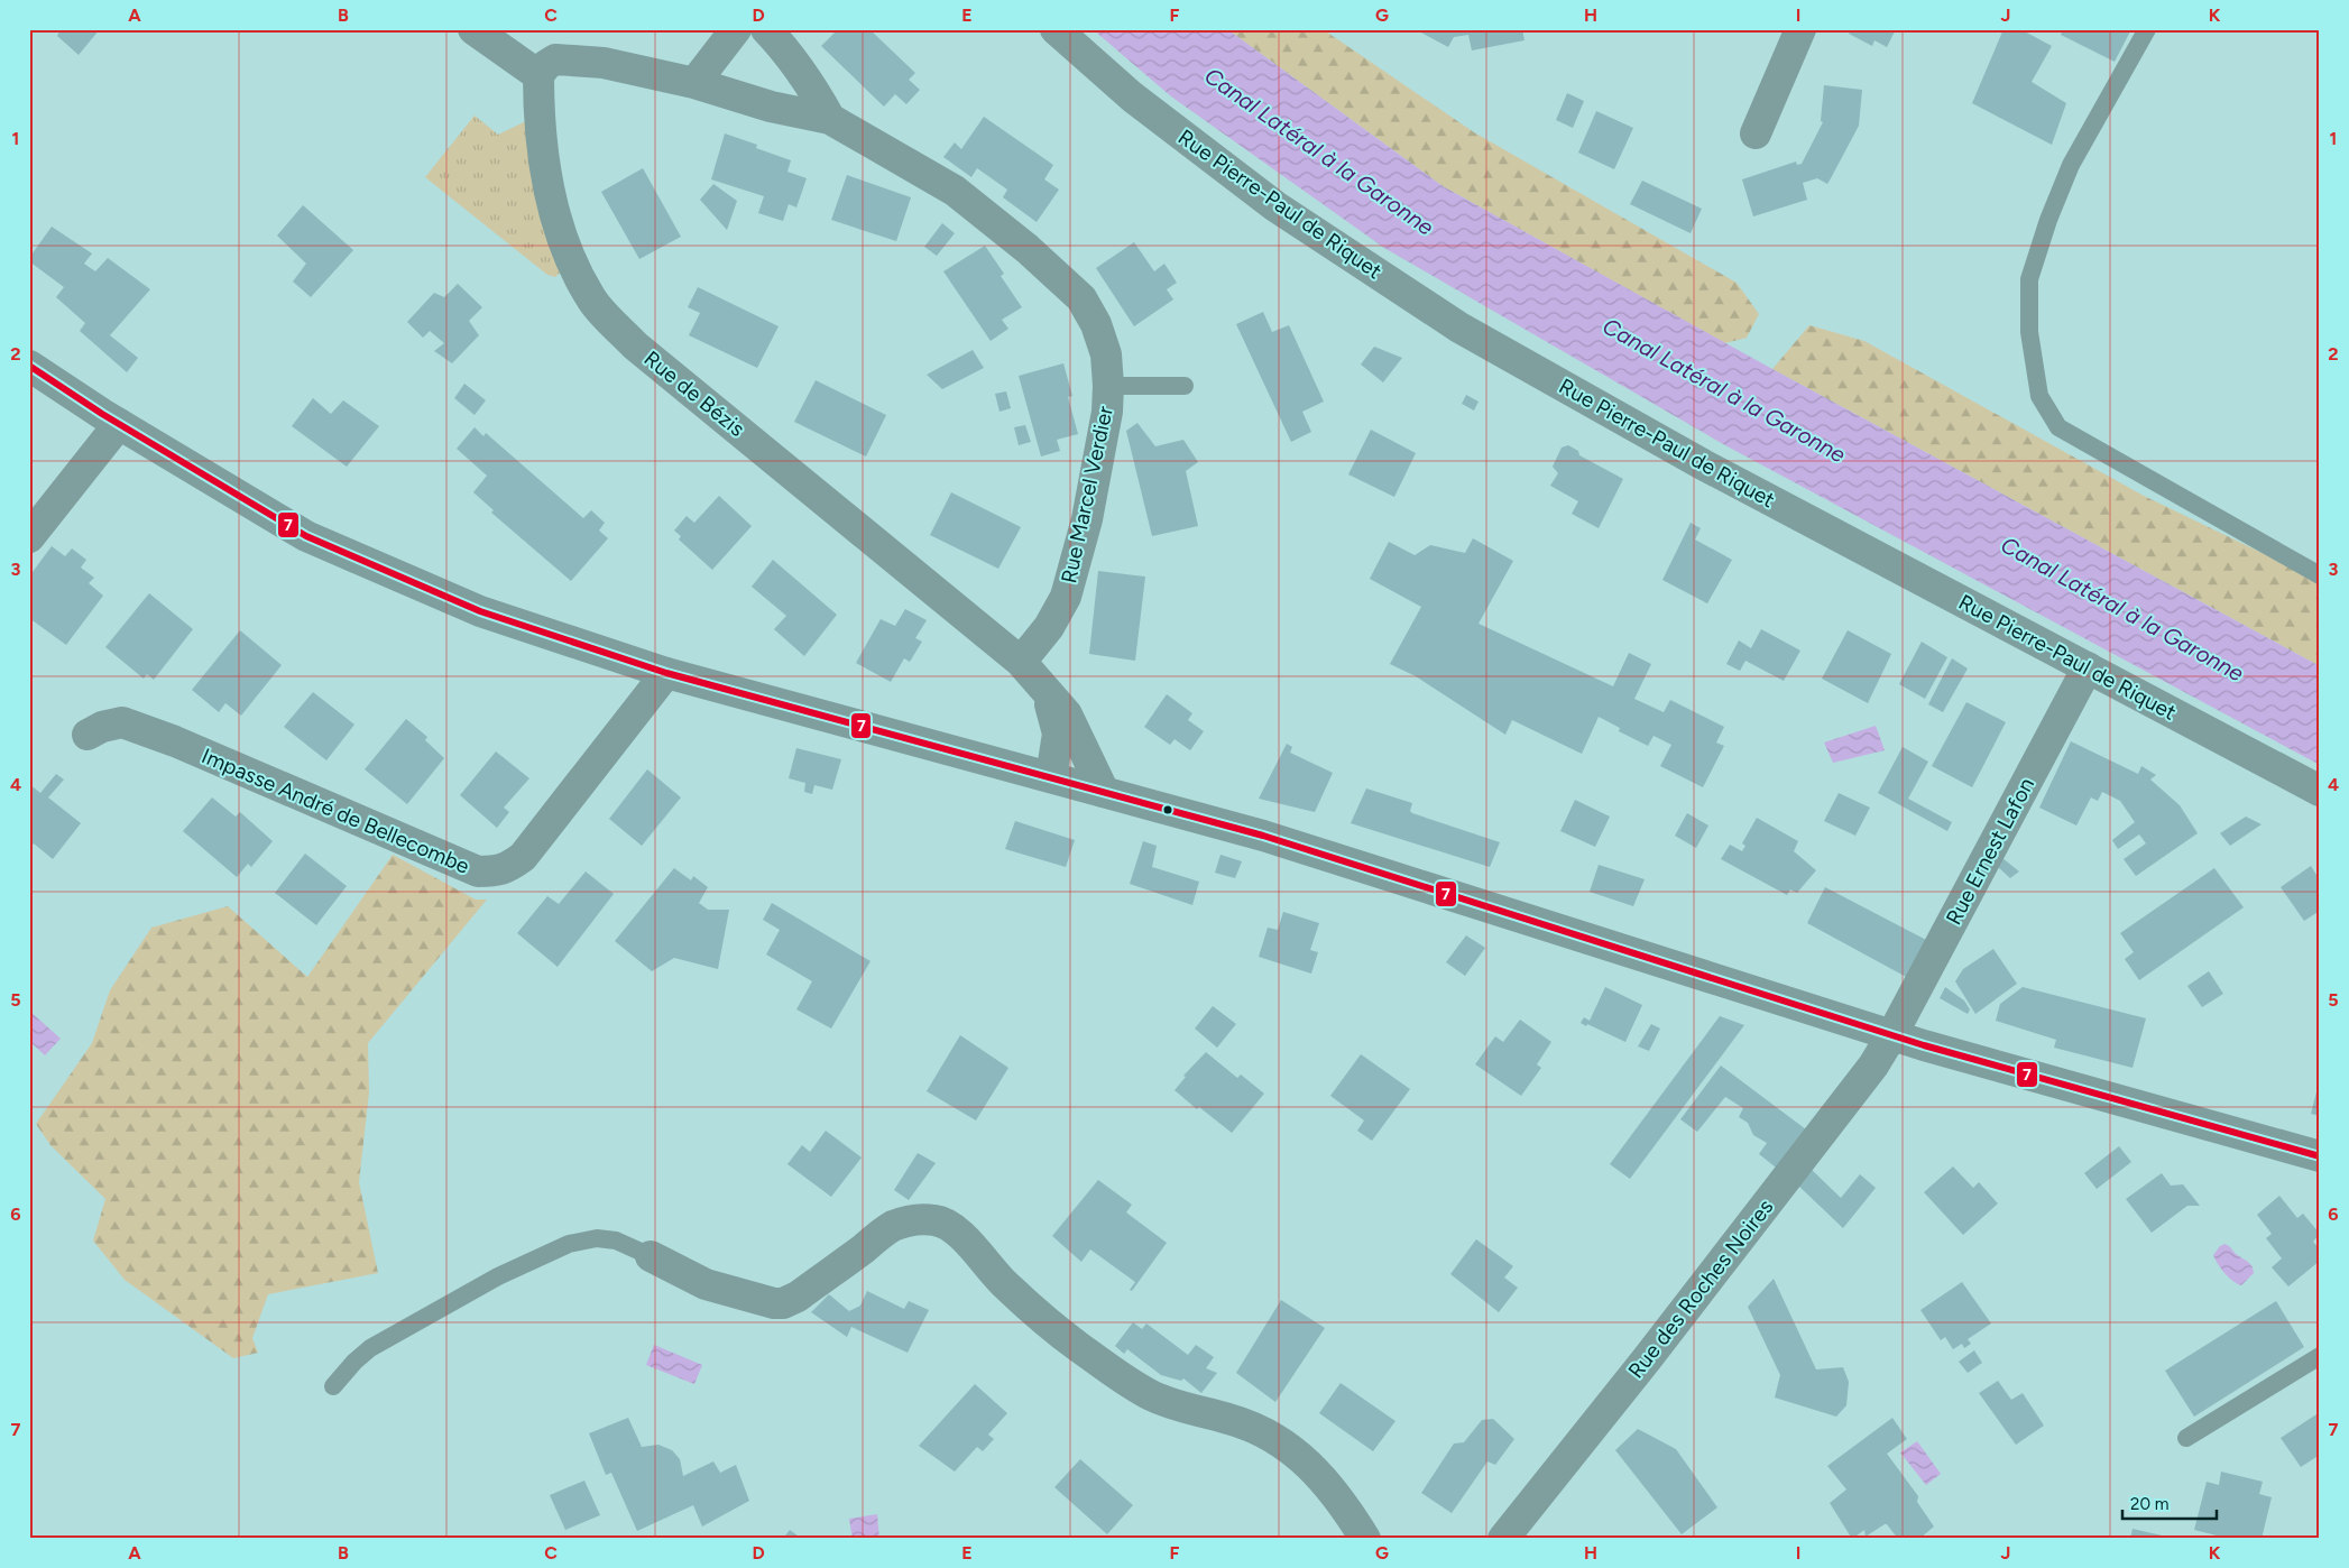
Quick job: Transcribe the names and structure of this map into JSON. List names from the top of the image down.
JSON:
{
  "streets": {
    "street": [
      "Rue Pierre-Paul de Riquet",
      "Rue de Bézis",
      "Rue Marcel Verdier",
      "Impasse André de Bellecombe",
      "Rue Ernest Lafon",
      "Rue des Roches Noires"
    ]
  },
  "crossings": [
    ["Rue Pierre-Paul de Riquet", "Rue Ernest Lafon"],
    ["Rue de Bézis", "Rue Marcel Verdier"],
    ["Rue Ernest Lafon", "Rue des Roches Noires"]
  ],
  "water": ["Canal Latéral à la Garonne"],
  "lines": ["transit line 7"],
  "scale_bar": "20 m",
  "grid": {
    "columns": [
      "A",
      "B",
      "C",
      "D",
      "E",
      "F",
      "G",
      "H",
      "I",
      "J",
      "K"
    ],
    "rows": [
      "1",
      "2",
      "3",
      "4",
      "5",
      "6",
      "7"
    ]
  }
}
